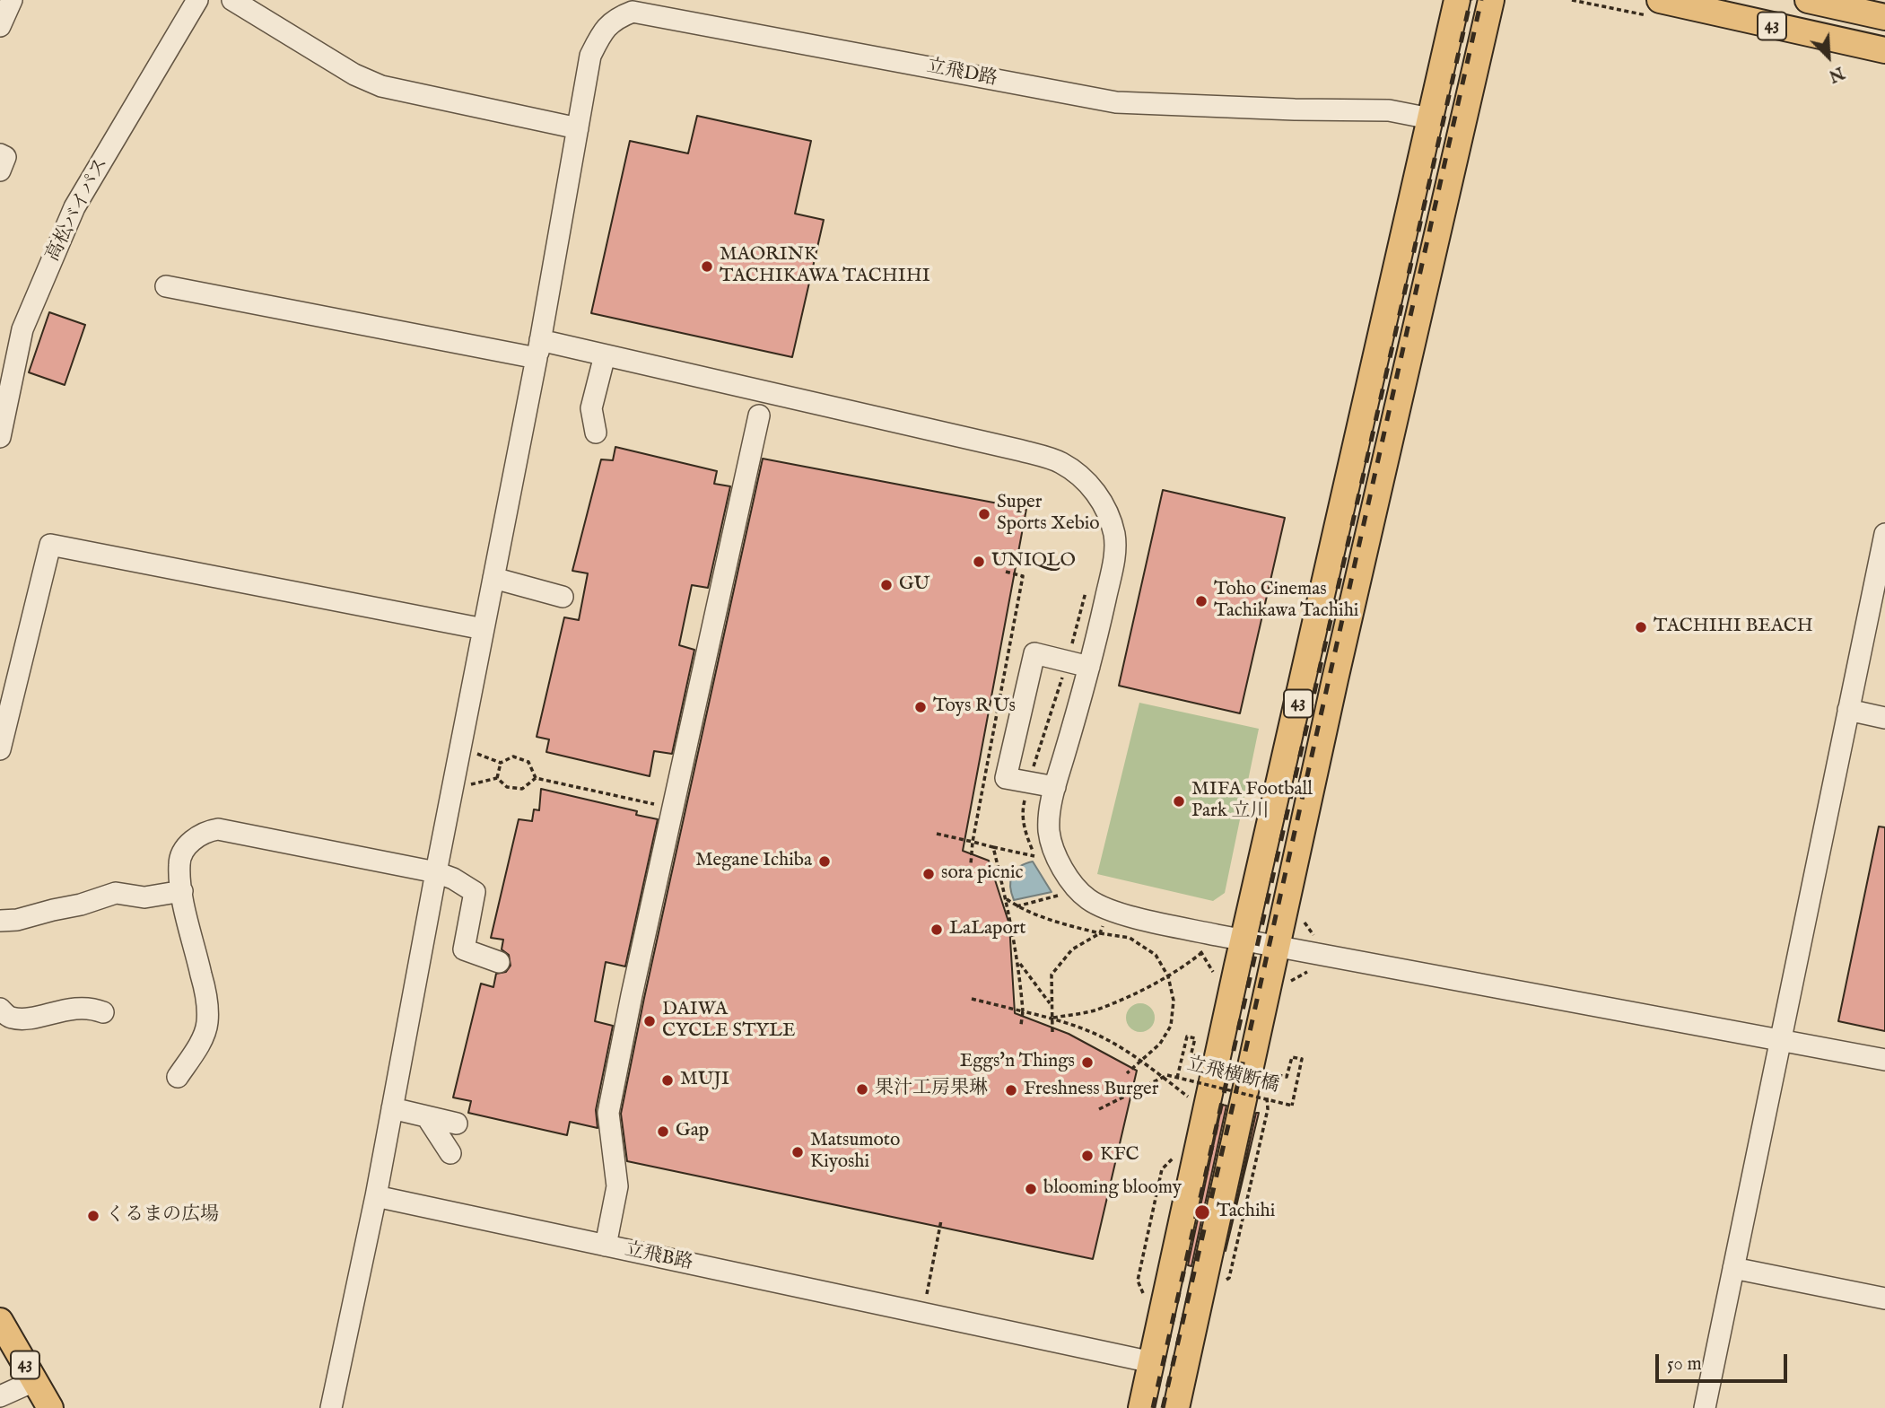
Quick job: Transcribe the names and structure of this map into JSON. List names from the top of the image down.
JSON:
{
  "streets": {
    "main road": ["43"],
    "street": ["立飛D路", "高松バイパス", "立飛B路"],
    "path": ["立飛横断橋"]
  },
  "crossings": [
    ["43", "立飛D路"],
    ["43", "立飛B路"],
    ["立飛D路", "立飛B路"]
  ],
  "places": [
    "MAORINK TACHIKAWA TACHIHI",
    "Super Sports Xebio",
    "UNIQLO",
    "GU",
    "Toho Cinemas Tachikawa Tachihi",
    "TACHIHI BEACH",
    "Toys R Us",
    "MIFA Football Park 立川",
    "Megane Ichiba",
    "sora picnic",
    "LaLaport",
    "DAIWA CYCLE STYLE",
    "Eggs'n Things",
    "MUJI",
    "果汁工房果琳",
    "Freshness Burger",
    "Gap",
    "Matsumoto Kiyoshi",
    "KFC",
    "blooming bloomy",
    "Tachihi",
    "くるまの広場"
  ],
  "scale_bar": "50 m",
  "north": "bottom right"
}
